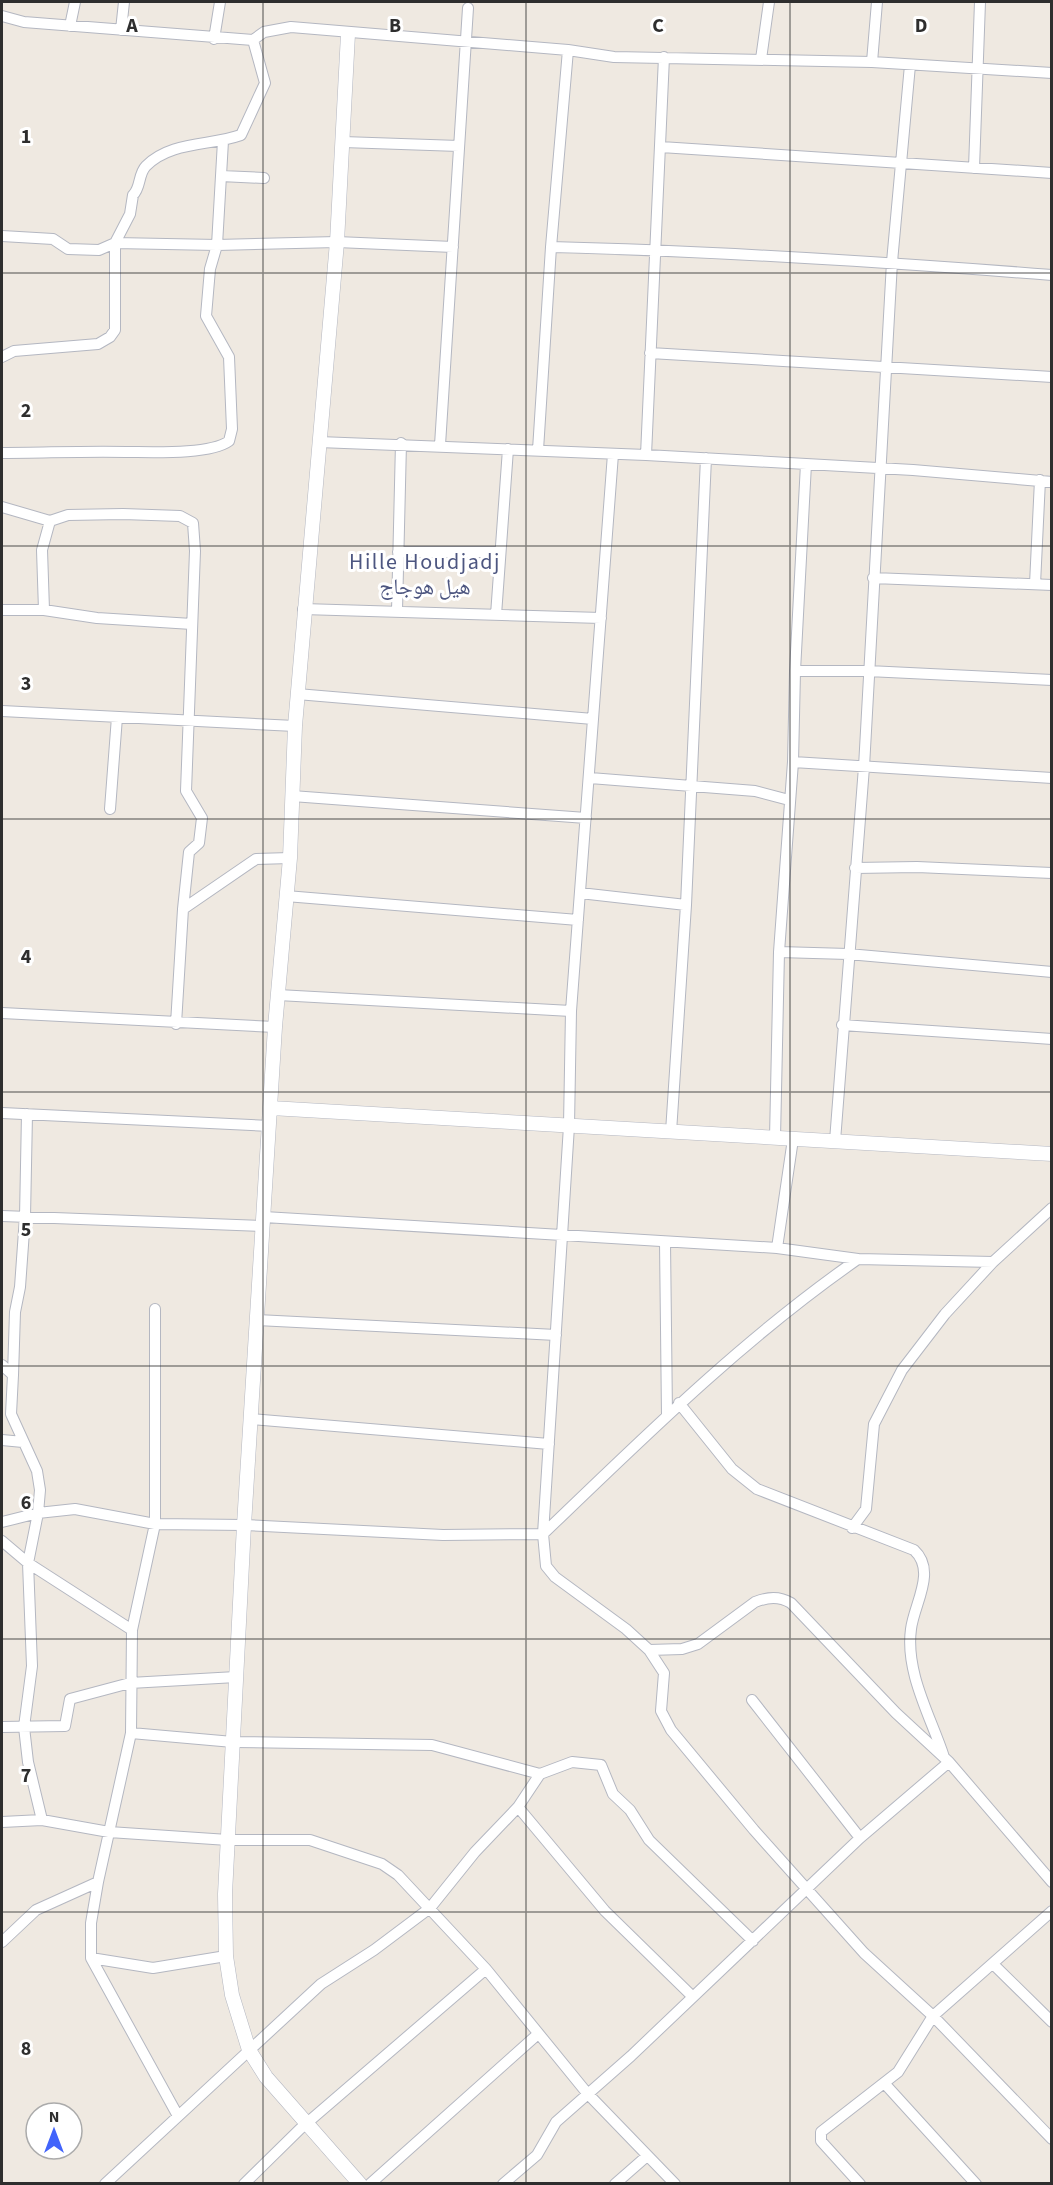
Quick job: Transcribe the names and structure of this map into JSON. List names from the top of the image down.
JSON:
{
  "districts": ["Hille Houdjadj هيل هوجاج"],
  "north": "top",
  "grid": {
    "columns": [
      "A",
      "B",
      "C",
      "D"
    ],
    "rows": [
      "1",
      "2",
      "3",
      "4",
      "5",
      "6",
      "7",
      "8"
    ]
  }
}
